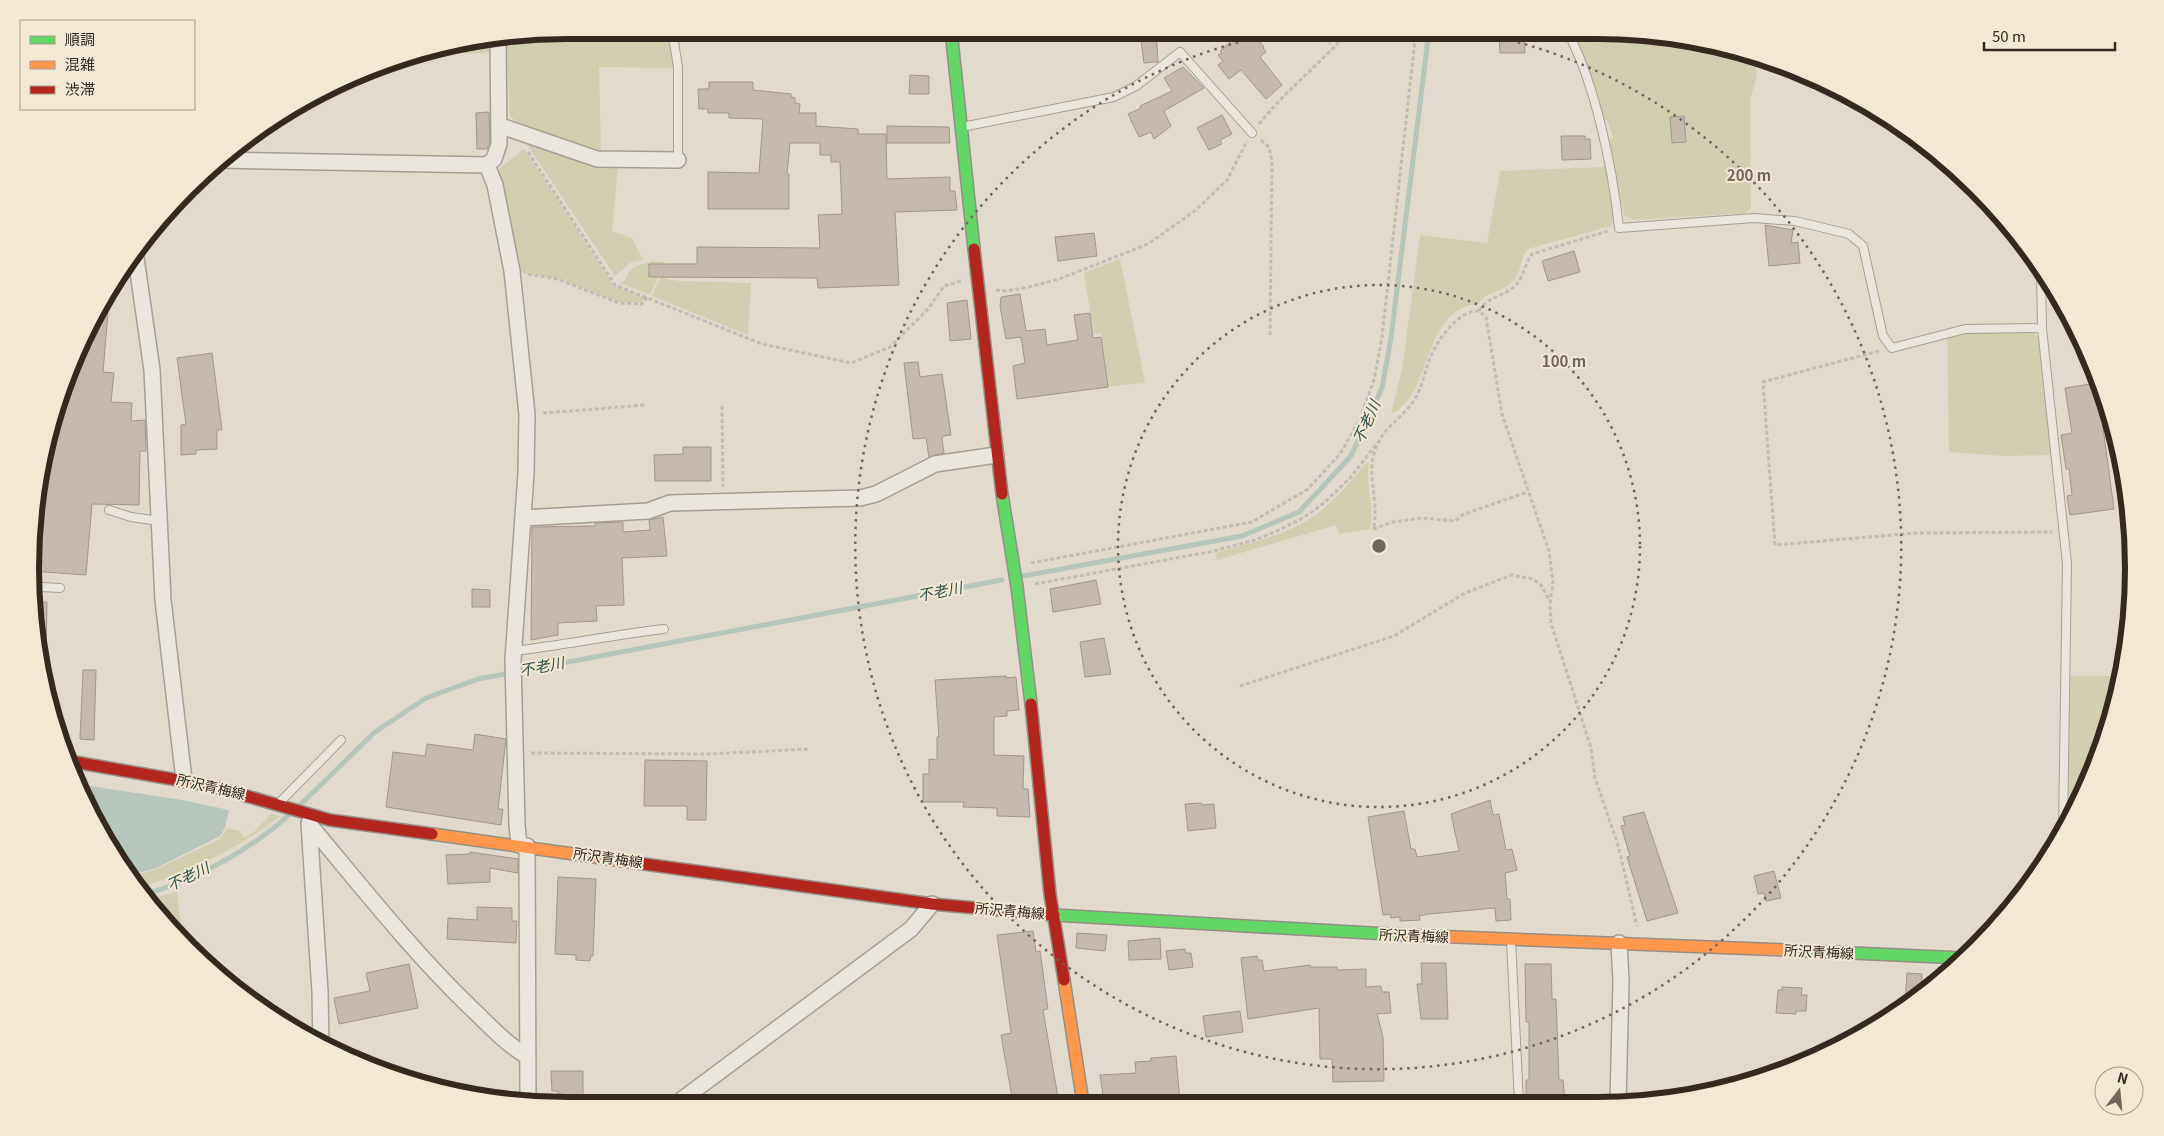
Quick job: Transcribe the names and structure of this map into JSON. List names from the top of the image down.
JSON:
{
  "streets": {
    "main road": ["所沢青梅線"]
  },
  "water": ["不老川"],
  "legend": ["順調", "混雑", "渋滞"],
  "scale_bar": "50 m",
  "north": "top",
  "rings": ["200 m", "100 m"]
}
